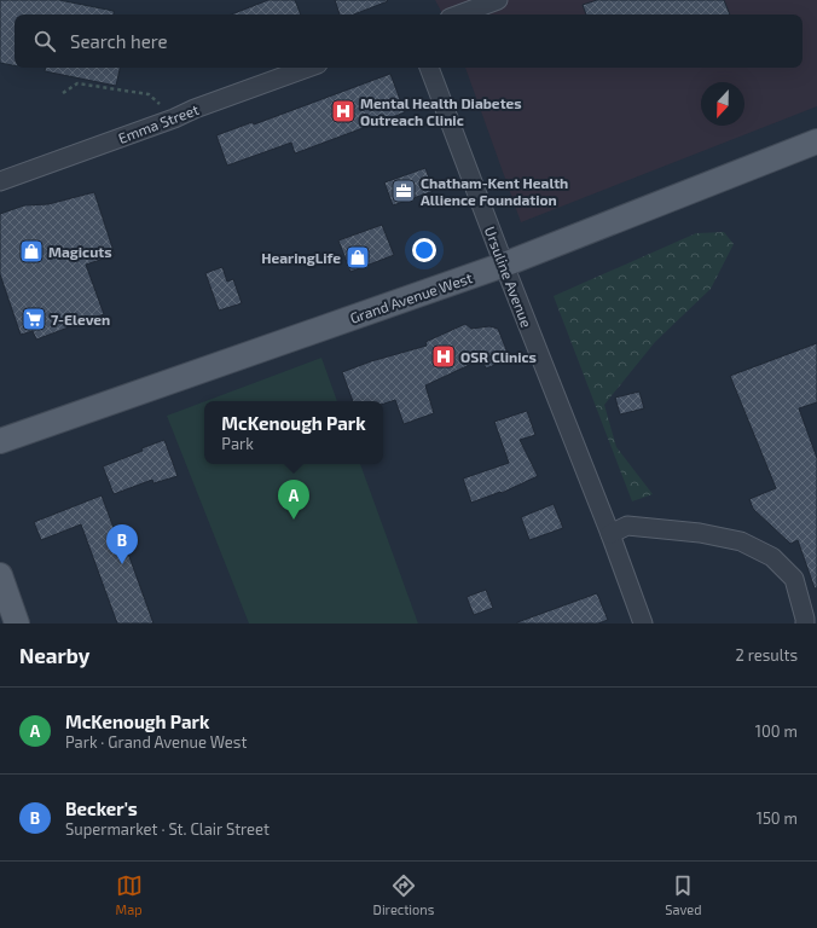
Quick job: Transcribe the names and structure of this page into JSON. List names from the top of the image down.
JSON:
{
  "streets": {
    "main road": ["Grand Avenue West"],
    "street": ["Emma Street", "Ursuline Avenue"]
  },
  "crossings": [
    ["Ursuline Avenue", "Grand Avenue West"]
  ],
  "places": {
    "hospital": ["Mental Health Diabetes Outreach Clinic", "OSR Clinics"],
    "office": ["Chatham-Kent Health Allience Foundation"],
    "shop": ["Magicuts", "HearingLife"],
    "supermarket": ["7-Eleven"]
  },
  "north": "bottom",
  "page": {
    "search": "Search here",
    "popup": ["McKenough Park", "Park"],
    "pins": ["A", "B"],
    "heading": ["Nearby", "2 results"],
    "list": [
      {
        "mark": "A",
        "name": "McKenough Park",
        "note": "Park · Grand Avenue West",
        "value": "100 m"
      },
      {
        "mark": "B",
        "name": "Becker's",
        "note": "Supermarket · St. Clair Street",
        "value": "150 m"
      }
    ],
    "nav": ["Map", "Directions", "Saved"]
  }
}
